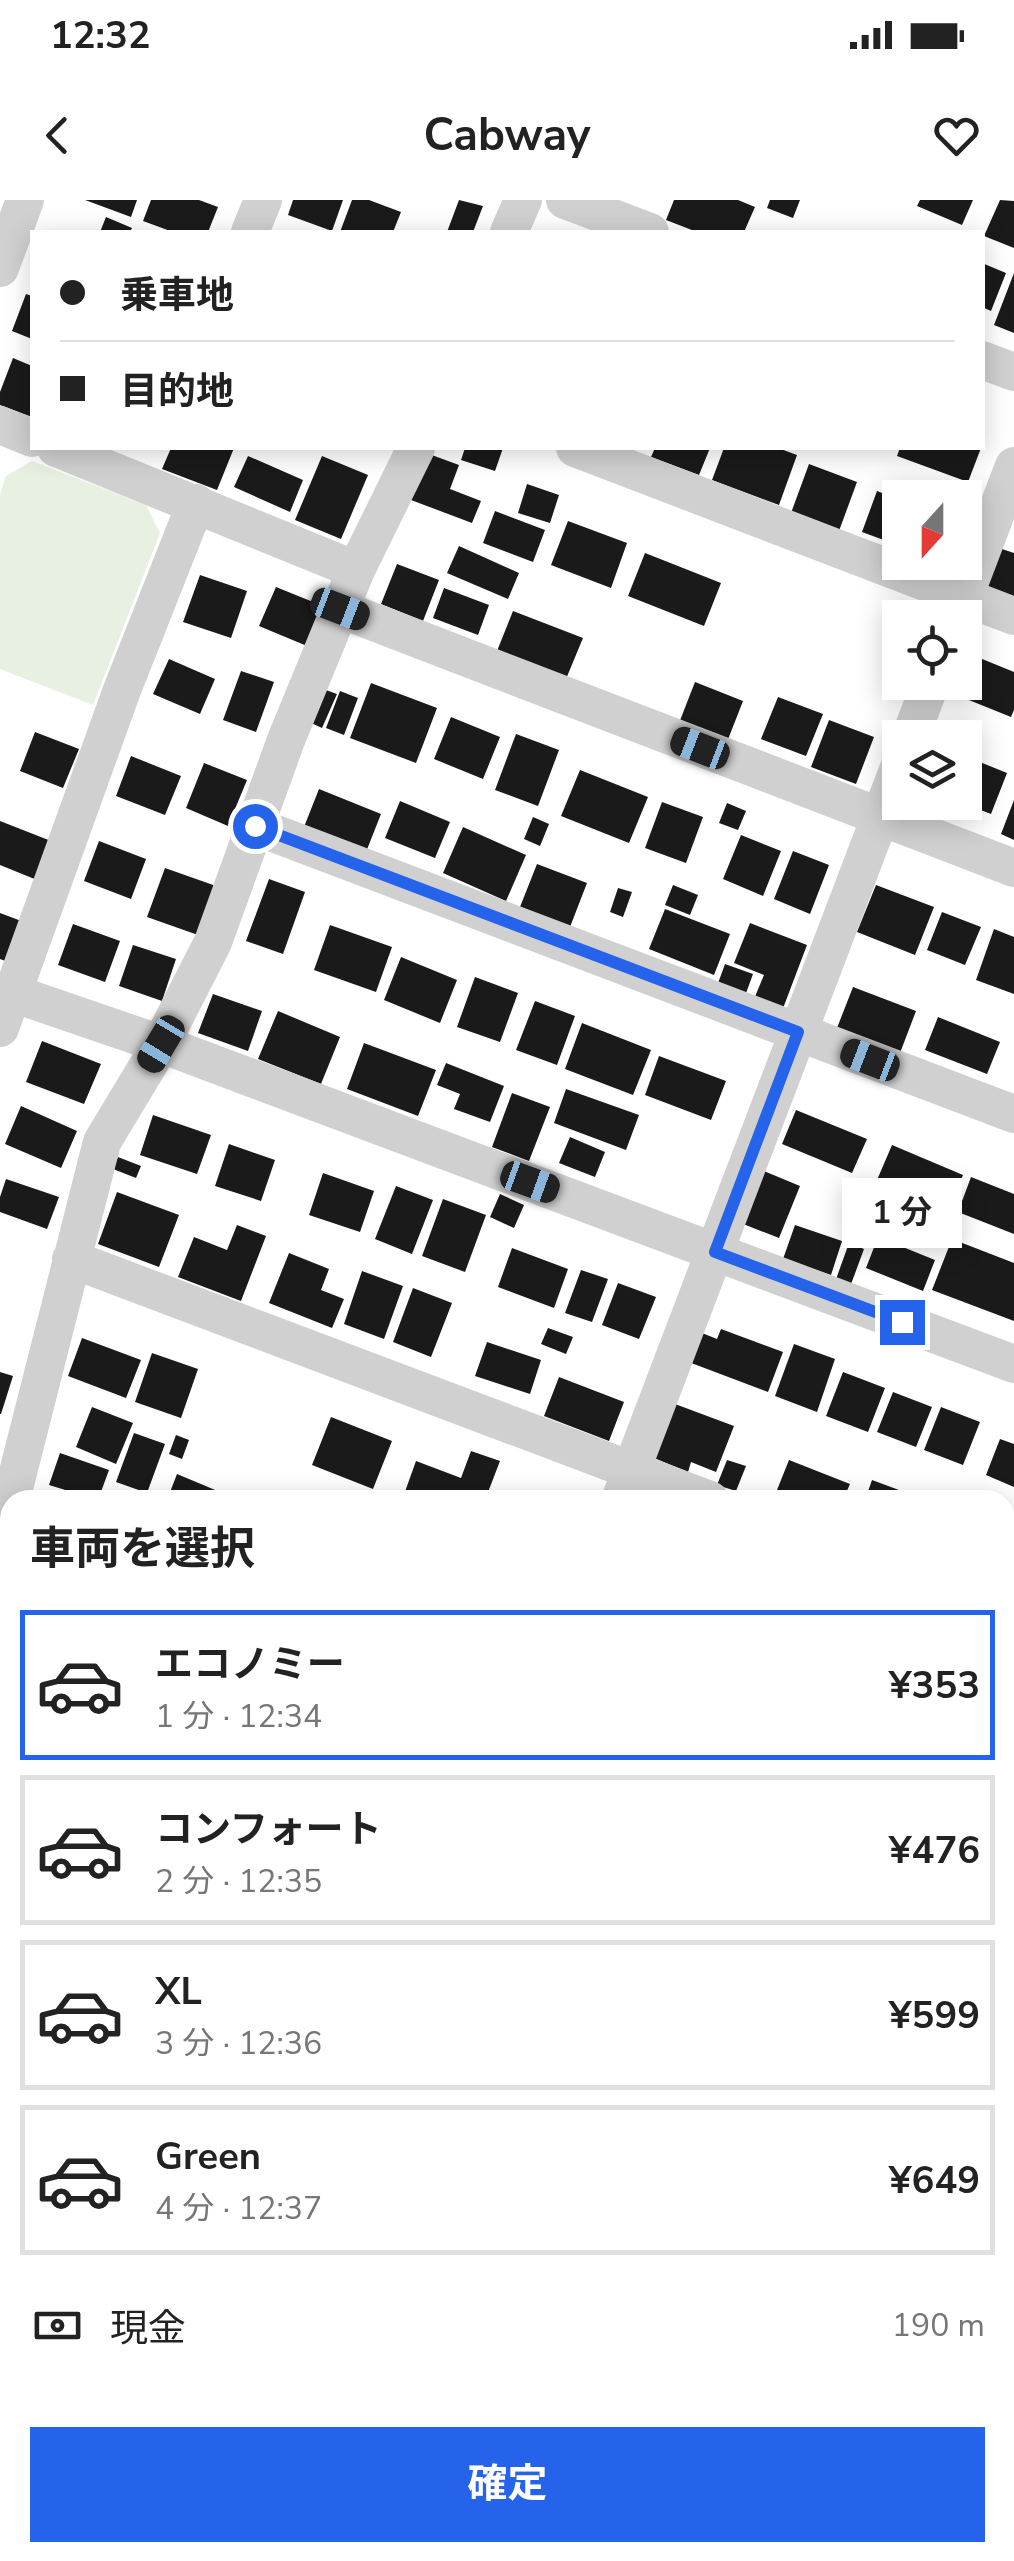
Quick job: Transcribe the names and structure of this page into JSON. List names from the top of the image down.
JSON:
{
  "north": "bottom",
  "page": {
    "status": "12:32",
    "header": "Cabway",
    "banner": ["乗車地", "目的地"],
    "bubble": "1 分",
    "heading": "車両を選択",
    "list": [
      {
        "name": "エコノミー",
        "note": "1 分 · 12:34",
        "value": "¥353"
      },
      {
        "name": "コンフォート",
        "note": "2 分 · 12:35",
        "value": "¥476"
      },
      {
        "name": "XL",
        "note": "3 分 · 12:36",
        "value": "¥599"
      },
      {
        "name": "Green",
        "note": "4 分 · 12:37",
        "value": "¥649"
      }
    ],
    "pay": ["現金", "190 m"],
    "buttons": "確定"
  }
}
